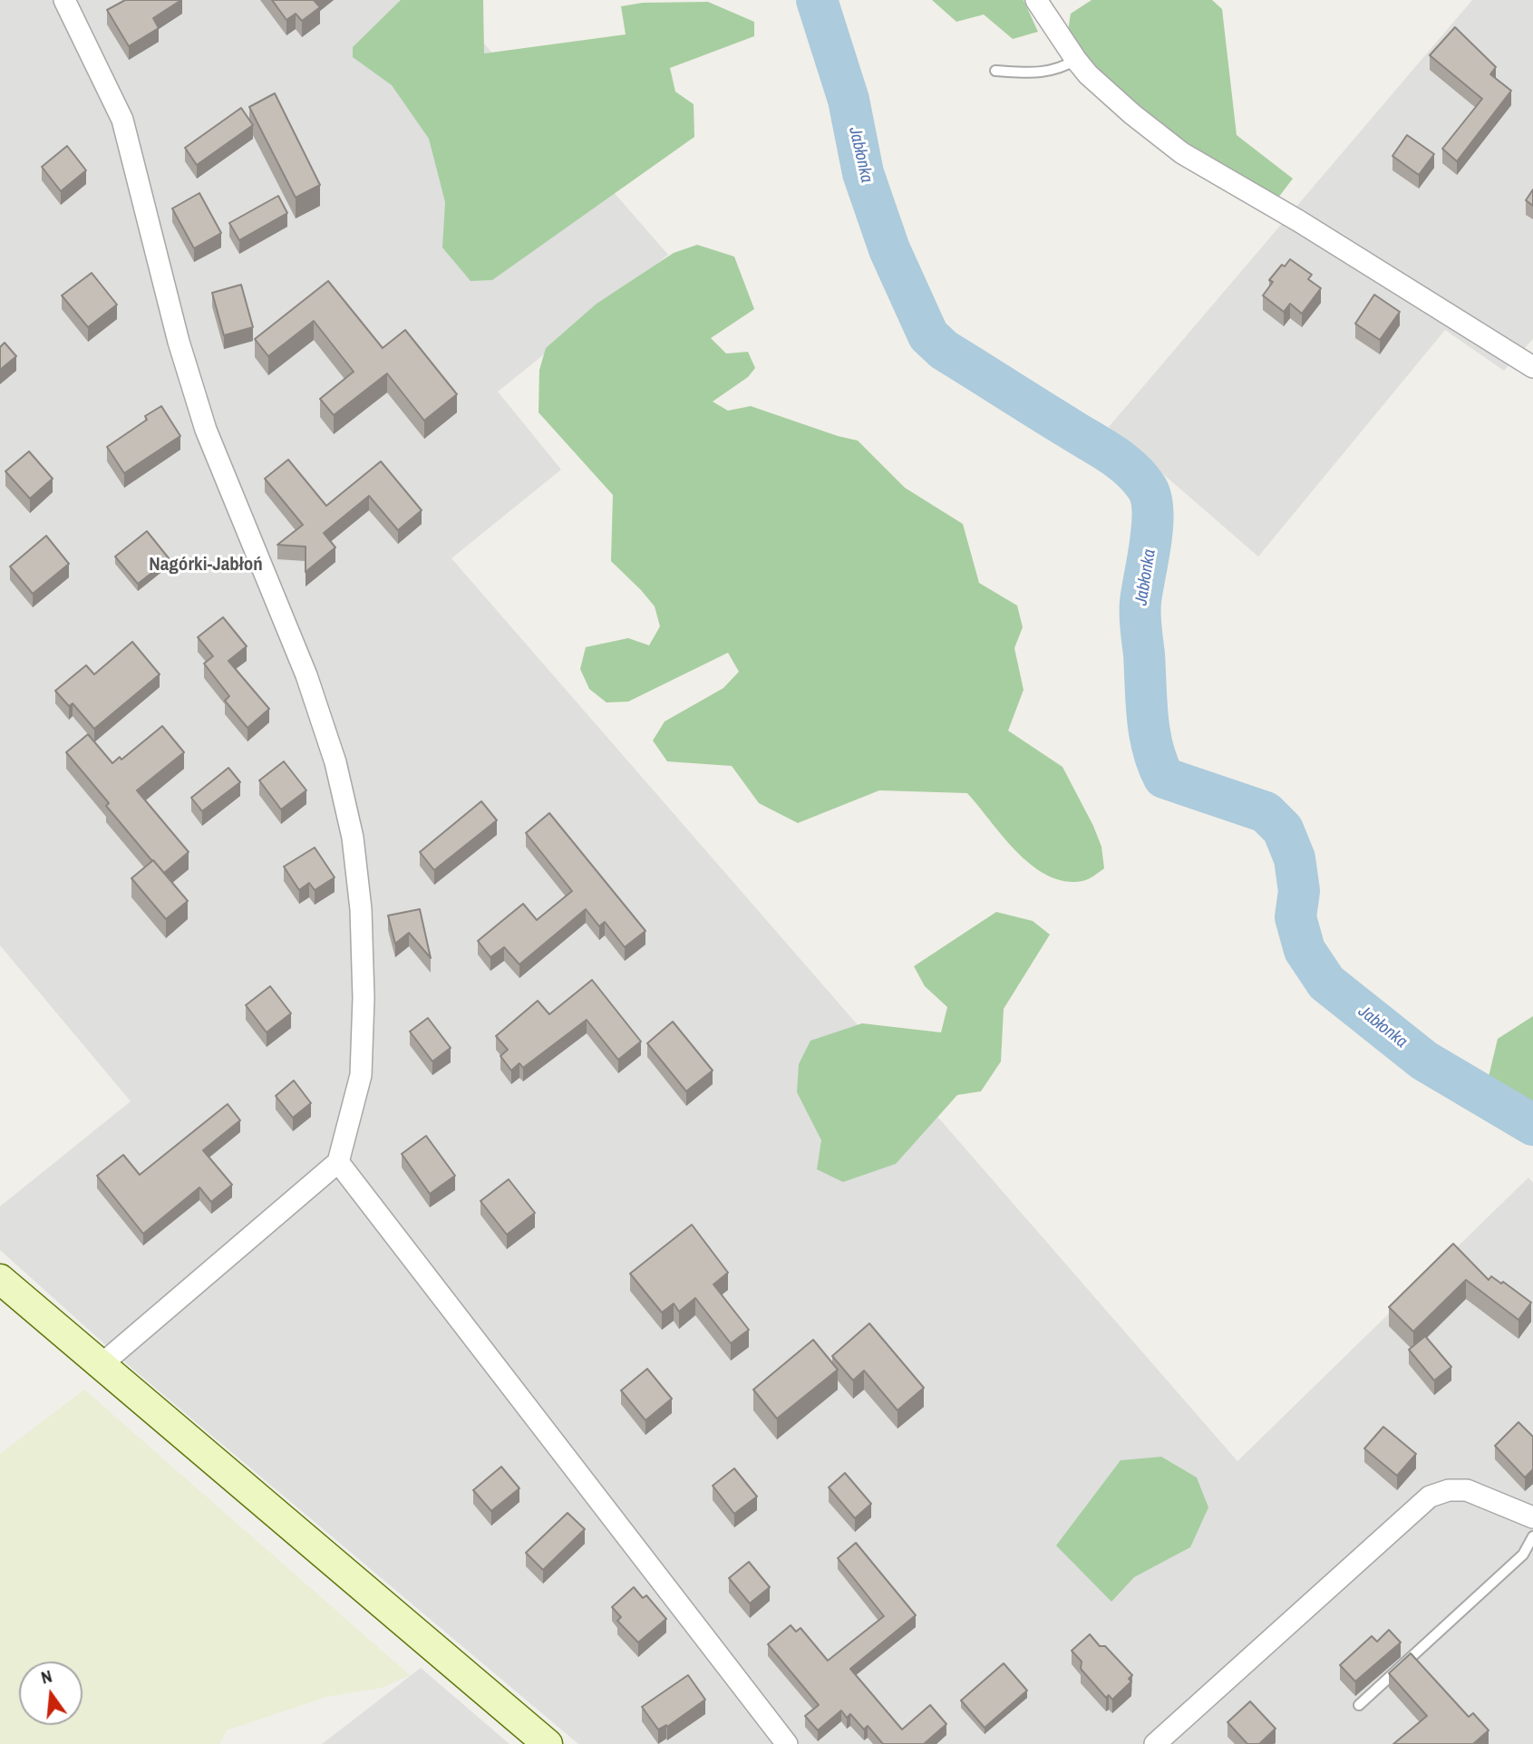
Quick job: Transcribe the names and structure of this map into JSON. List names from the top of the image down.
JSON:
{
  "districts": ["Nagórki-Jabłoń"],
  "water": ["Jabłonka"],
  "north": "top"
}
